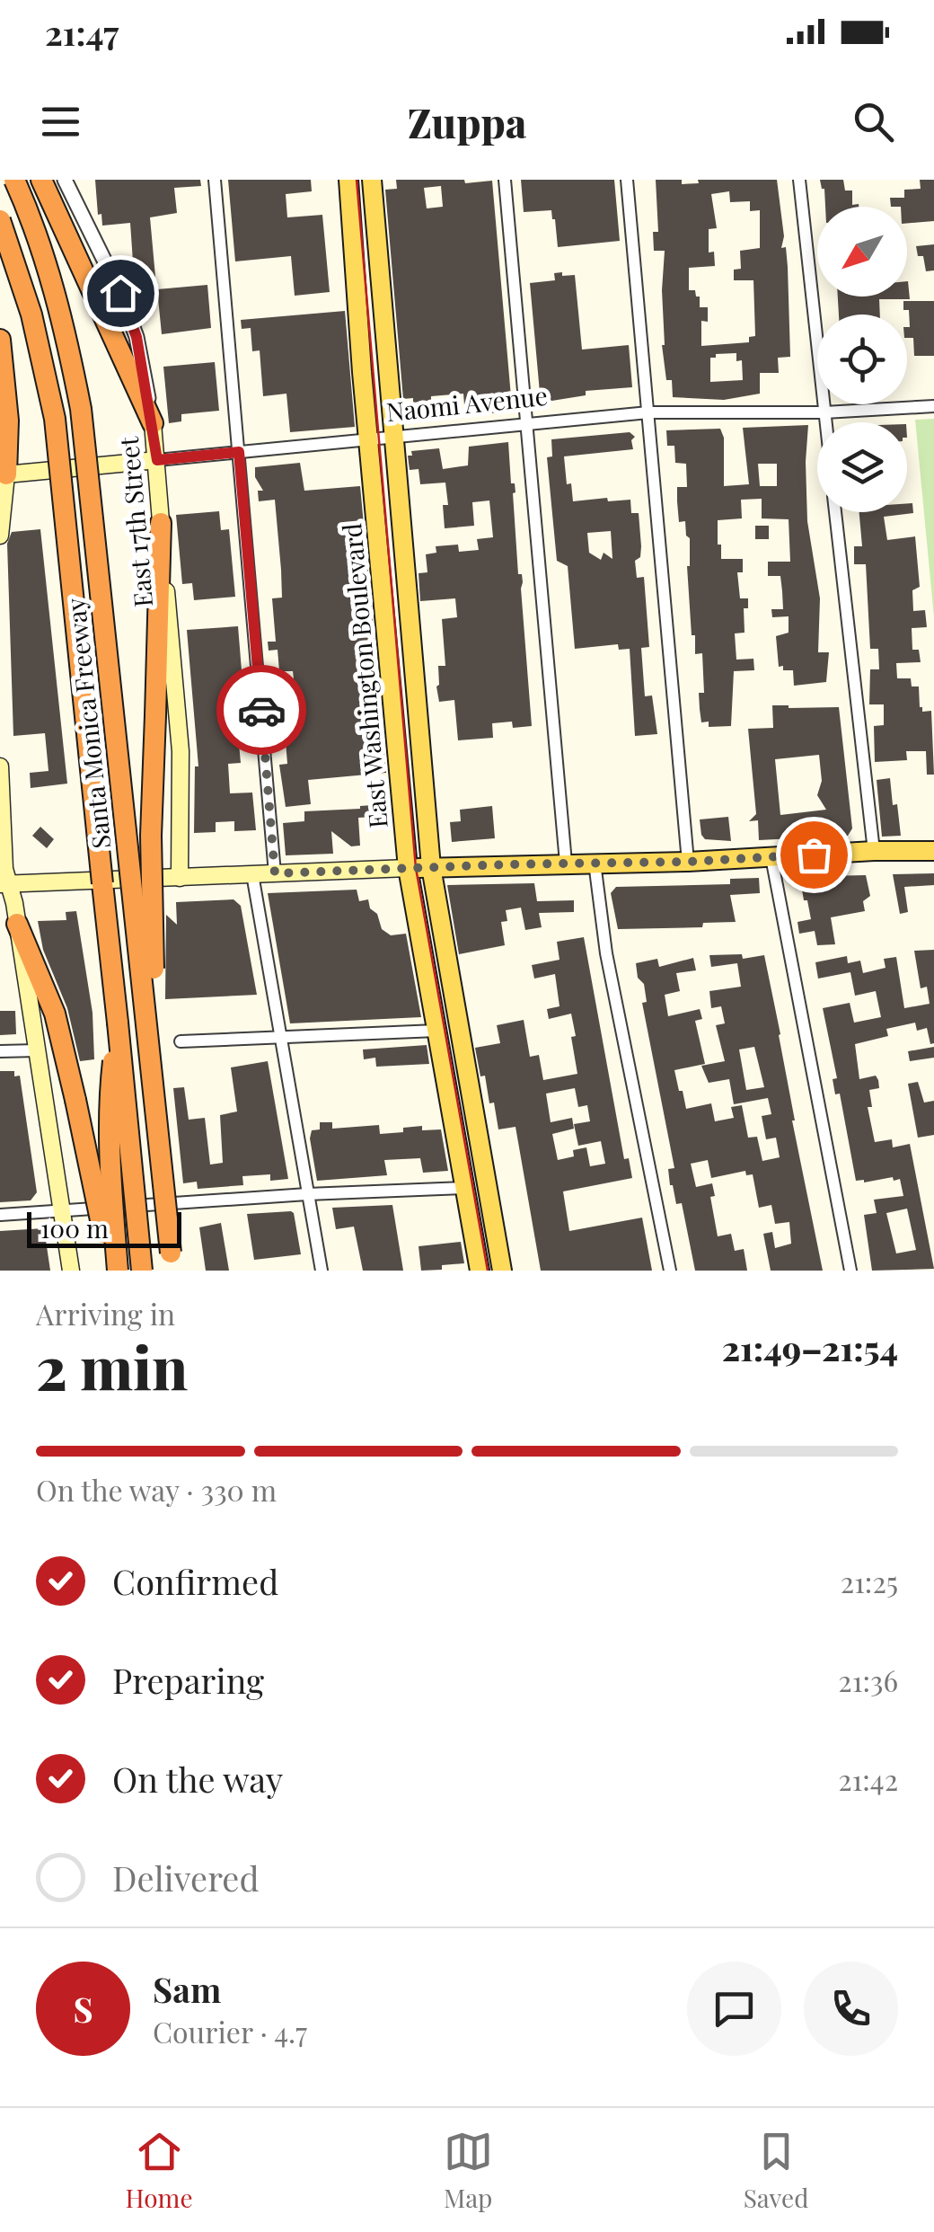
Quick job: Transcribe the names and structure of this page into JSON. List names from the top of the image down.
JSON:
{
  "streets": {
    "highway": ["Santa Monica Freeway"],
    "main road": ["Naomi Avenue", "East 17th Street", "East Washington Boulevard"]
  },
  "crossings": [
    ["Naomi Avenue", "East 17th Street"],
    ["Naomi Avenue", "East Washington Boulevard"]
  ],
  "scale_bar": "100 m",
  "north": "bottom left",
  "page": {
    "status": "21:47",
    "header": "Zuppa",
    "scale": "100 m",
    "heading": ["2 min", "Arriving in", "21:49–21:54"],
    "panel": ["Sam", "Courier · 4.7"],
    "bar": "On the way · 330 m",
    "list": [
      ["Confirmed", "21:25"],
      ["Preparing", "21:36"],
      ["On the way", "21:42"],
      "Delivered"
    ],
    "round": "S",
    "tabs": ["Home", "Map", "Saved"]
  }
}
